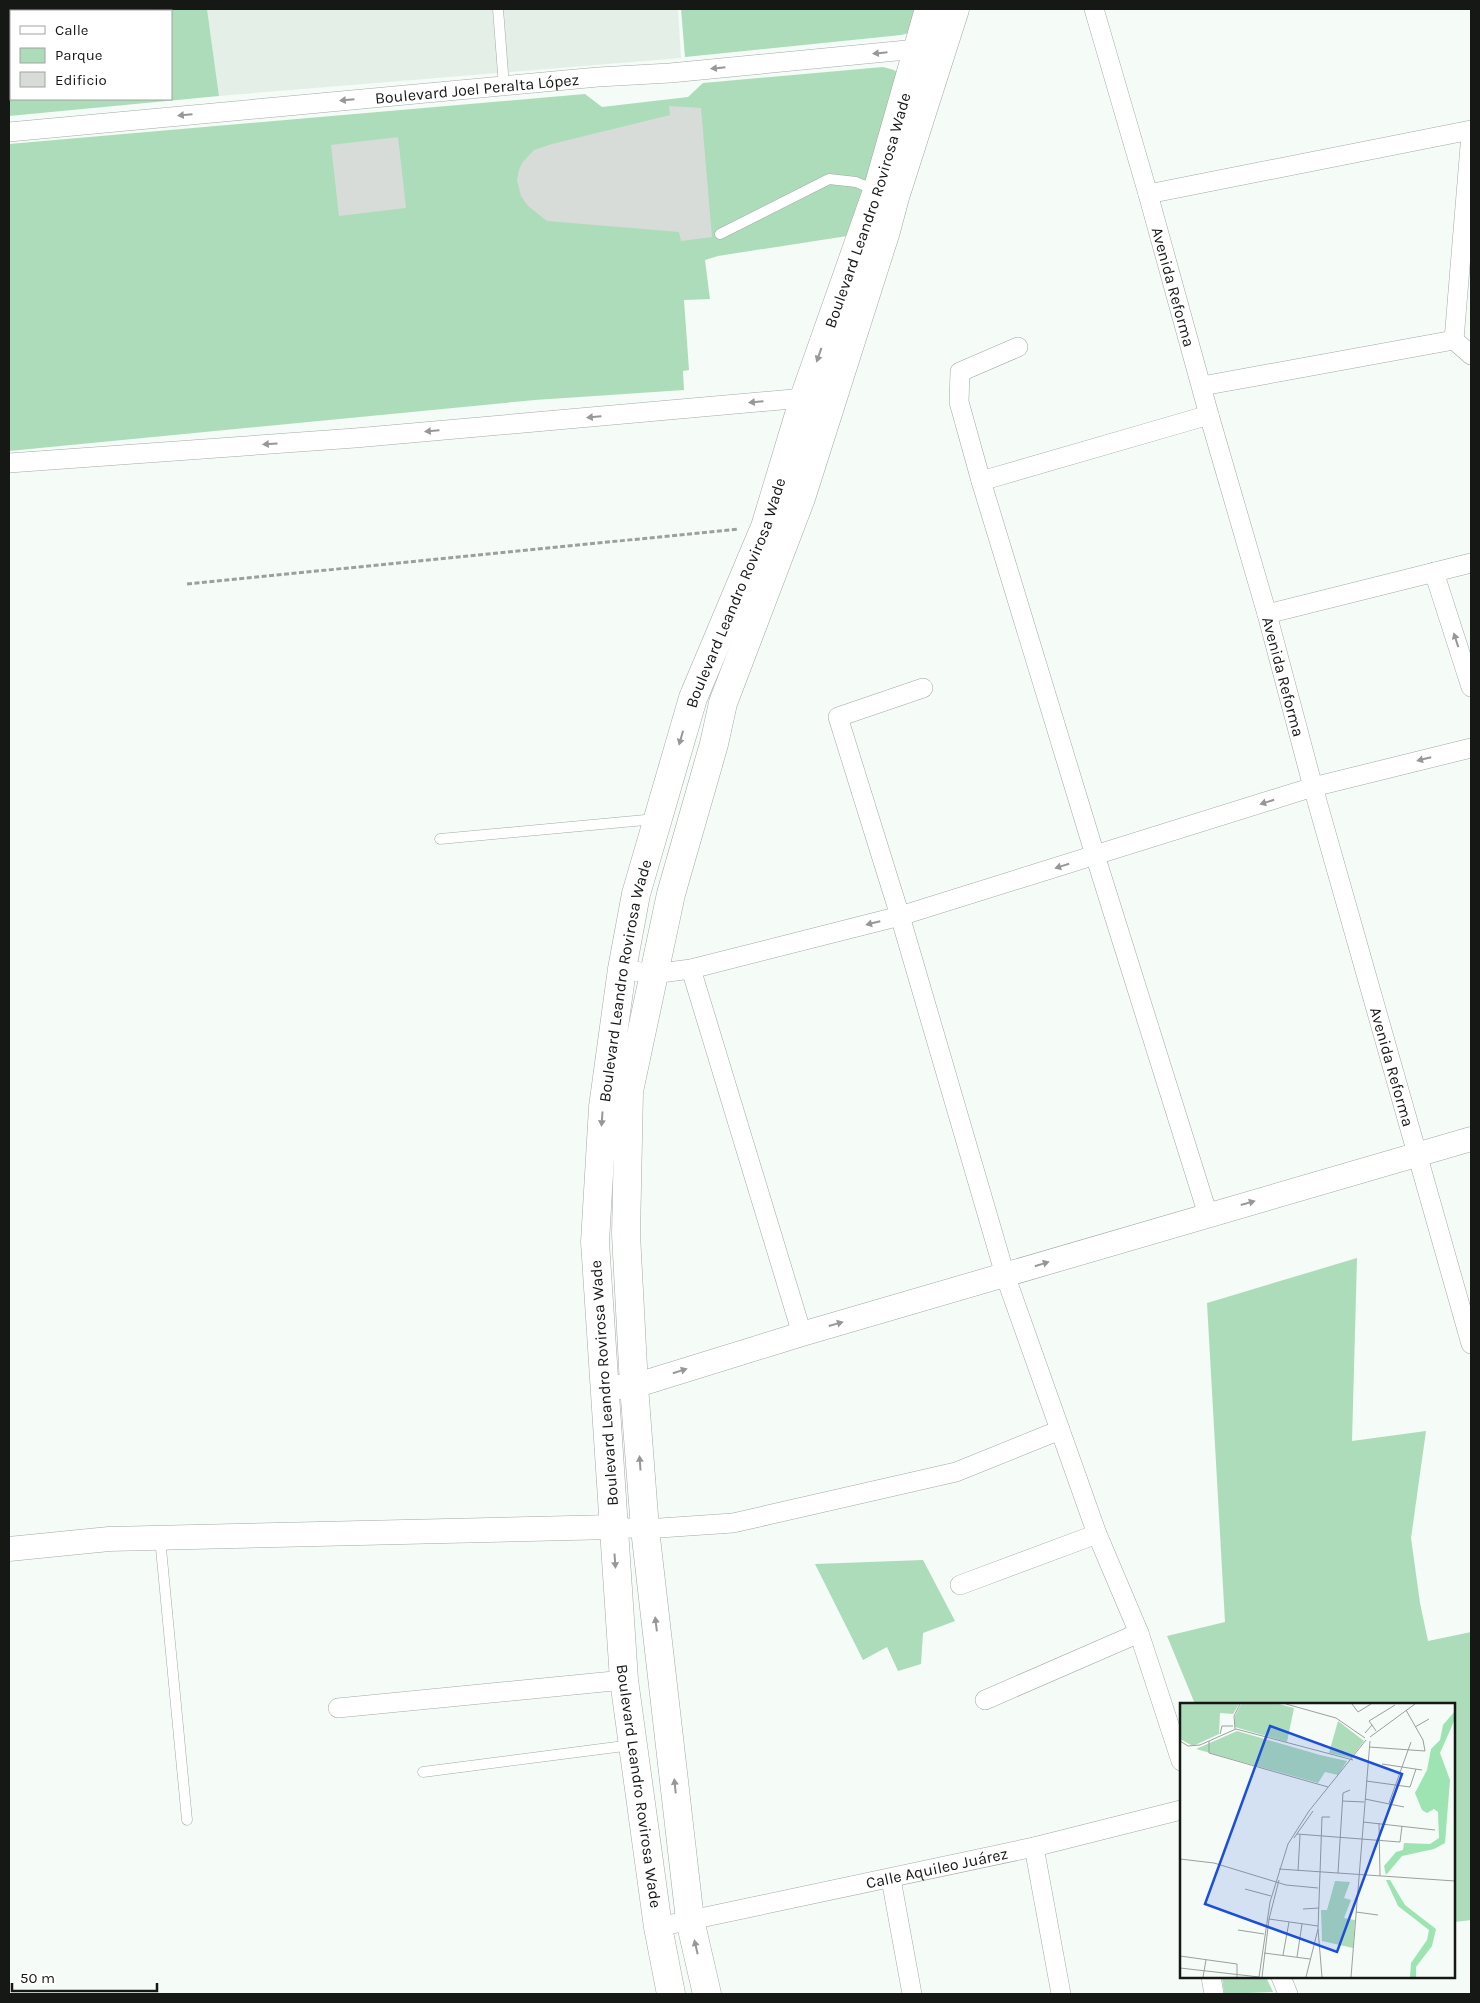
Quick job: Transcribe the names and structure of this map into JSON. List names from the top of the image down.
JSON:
{
  "streets": {
    "main road": ["Boulevard Leandro Rovirosa Wade"],
    "street": ["Boulevard Joel Peralta López", "Avenida Reforma", "Calle Aquileo Juárez"]
  },
  "crossings": [
    ["Boulevard Joel Peralta López", "Boulevard Leandro Rovirosa Wade"],
    ["Boulevard Leandro Rovirosa Wade", "Calle Aquileo Juárez"]
  ],
  "one_way": ["Boulevard Joel Peralta López"],
  "legend": ["Calle", "Parque", "Edificio"],
  "scale_bar": "50 m"
}
